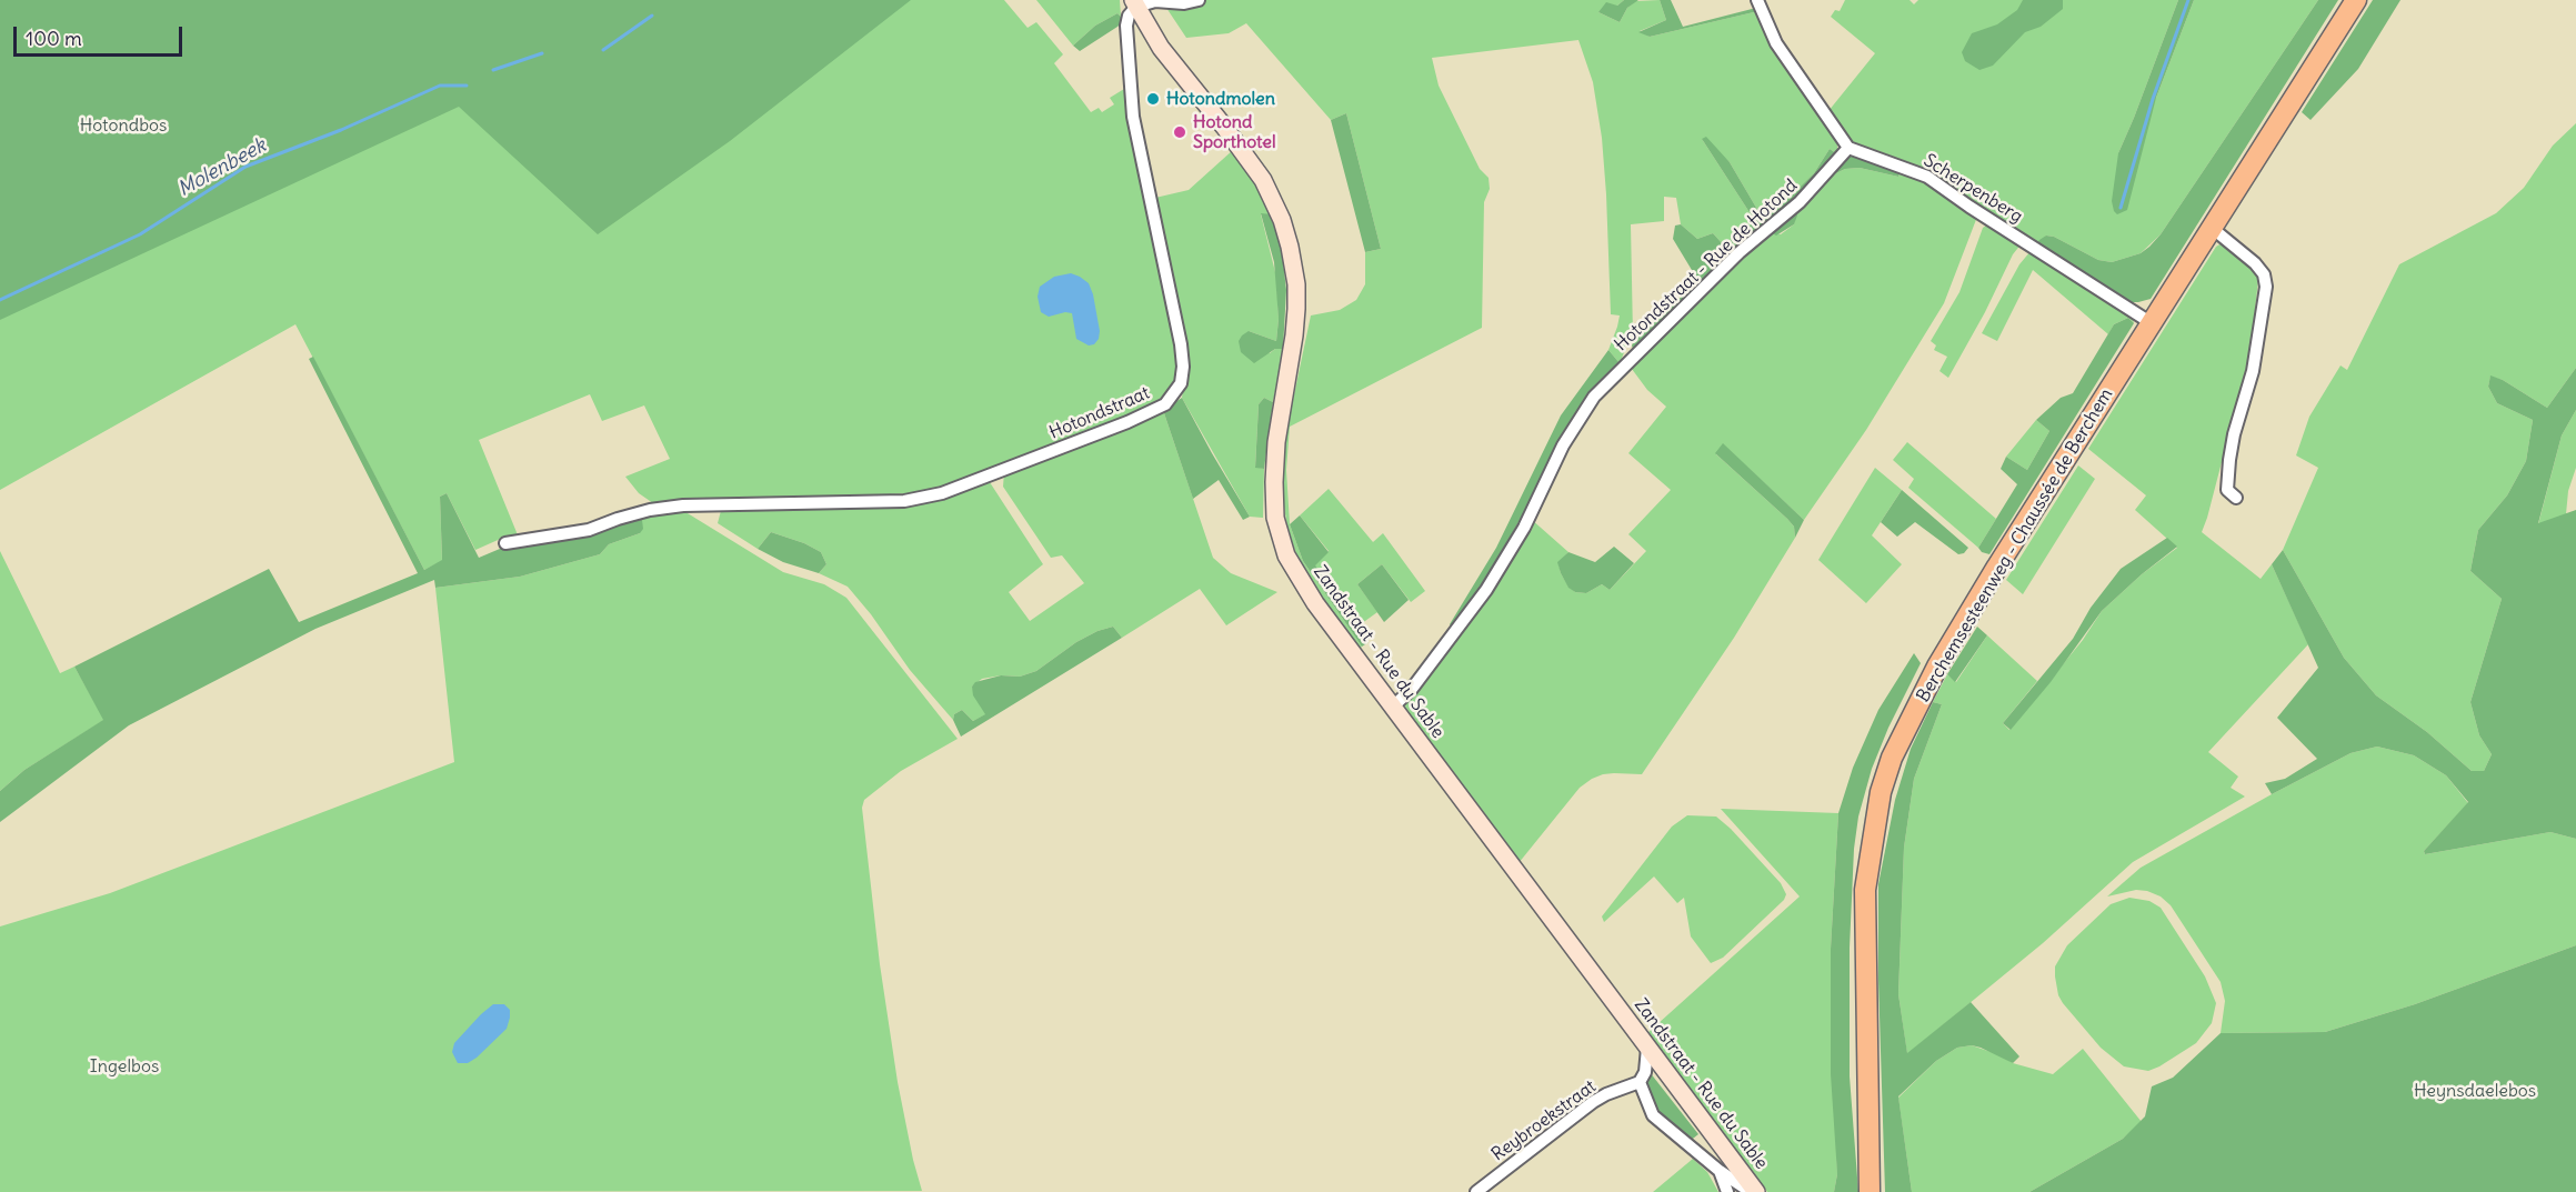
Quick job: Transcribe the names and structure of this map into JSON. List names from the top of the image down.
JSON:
{
  "streets": {
    "main road": ["Berchemsesteenweg - Chaussée de Berchem", "Zandstraat - Rue du Sable"],
    "street": [
      "Scherpenberg",
      "Hotondstraat - Rue de Hotond",
      "Hotondstraat",
      "Reybroekstraat"
    ]
  },
  "crossings": [
    ["Scherpenberg", "Hotondstraat - Rue de Hotond"],
    ["Scherpenberg", "Berchemsesteenweg - Chaussée de Berchem"],
    ["Hotondstraat - Rue de Hotond", "Zandstraat - Rue du Sable"],
    ["Hotondstraat", "Zandstraat - Rue du Sable"]
  ],
  "water": ["Molenbeek"],
  "parks": ["Hotondbos", "Ingelbos", "Heynsdaelebos"],
  "places": ["Hotondmolen", "Hotond Sporthotel"],
  "scale_bar": "100 m"
}
